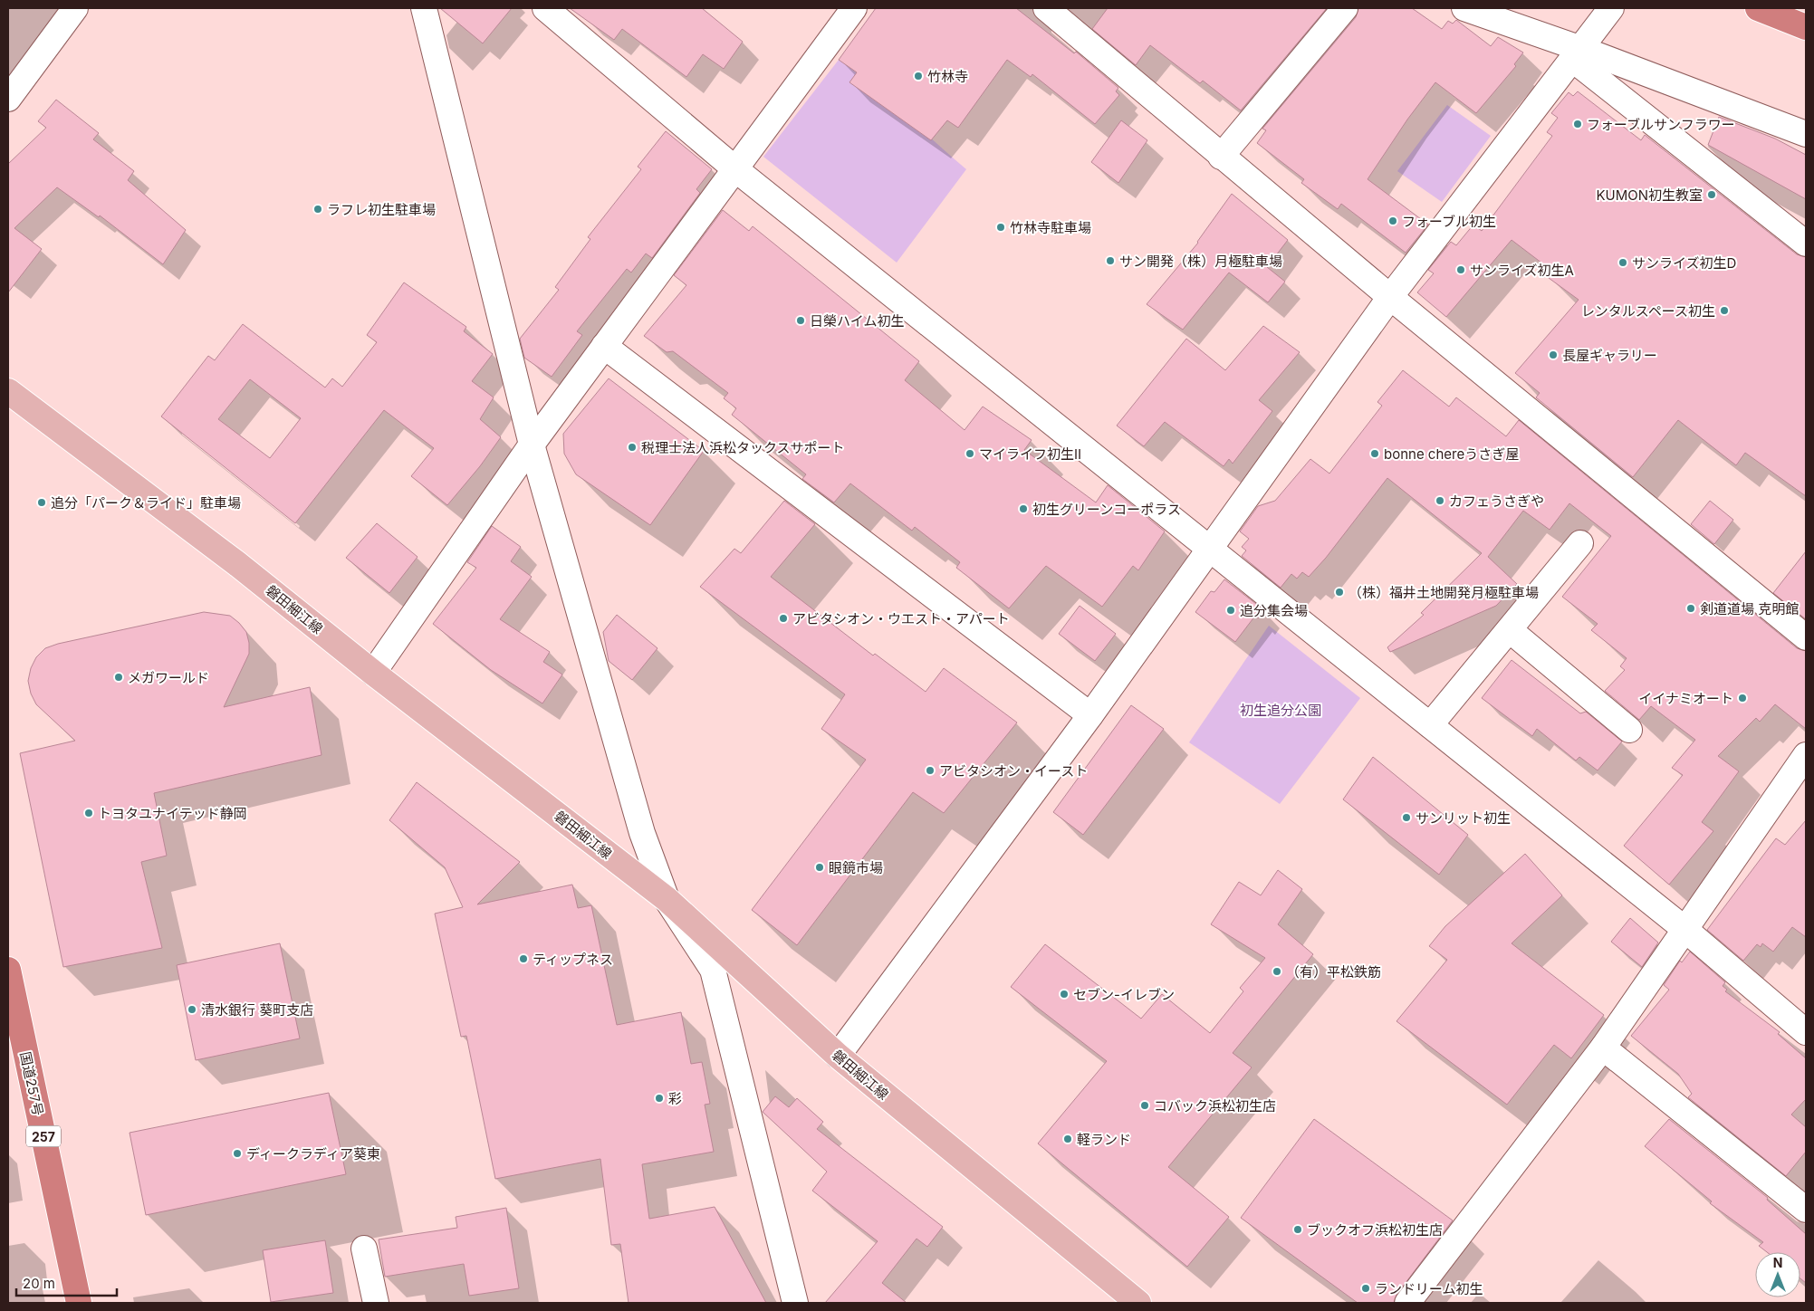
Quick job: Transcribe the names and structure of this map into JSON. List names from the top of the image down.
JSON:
{
  "streets": {
    "highway": ["国道257号", "257"],
    "main road": ["磐田細江線"]
  },
  "parks": ["初生追分公園"],
  "places": [
    "竹林寺",
    "フォーブルサンフラワー",
    "KUMON初生教室",
    "ラフレ初生駐車場",
    "フォーブル初生",
    "竹林寺駐車場",
    "サン開発（株）月極駐車場",
    "サンライズ初生D",
    "サンライズ初生A",
    "レンタルスペース初生",
    "日榮ハイム初生",
    "長屋ギャラリー",
    "税理士法人浜松タックスサポート",
    "マイライフ初生Ⅱ",
    "bonne chereうさぎ屋",
    "カフェうさぎや",
    "追分「パーク＆ライド」駐車場",
    "初生グリーンコーポラス",
    "（株）福井土地開発月極駐車場",
    "剣道道場 克明館",
    "追分集会場",
    "アビタシオン・ウエスト・アパート",
    "メガワールド",
    "イイナミオート",
    "アビタシオン・イースト",
    "トヨタユナイテッド静岡",
    "サンリット初生",
    "眼鏡市場",
    "ティップネス",
    "（有）平松鉄筋",
    "セブン-イレブン",
    "清水銀行 葵町支店",
    "彩",
    "コバック浜松初生店",
    "軽ランド",
    "ディークラディア葵東",
    "ブックオフ浜松初生店",
    "ランドリーム初生"
  ],
  "scale_bar": "20 m",
  "north": "top"
}
